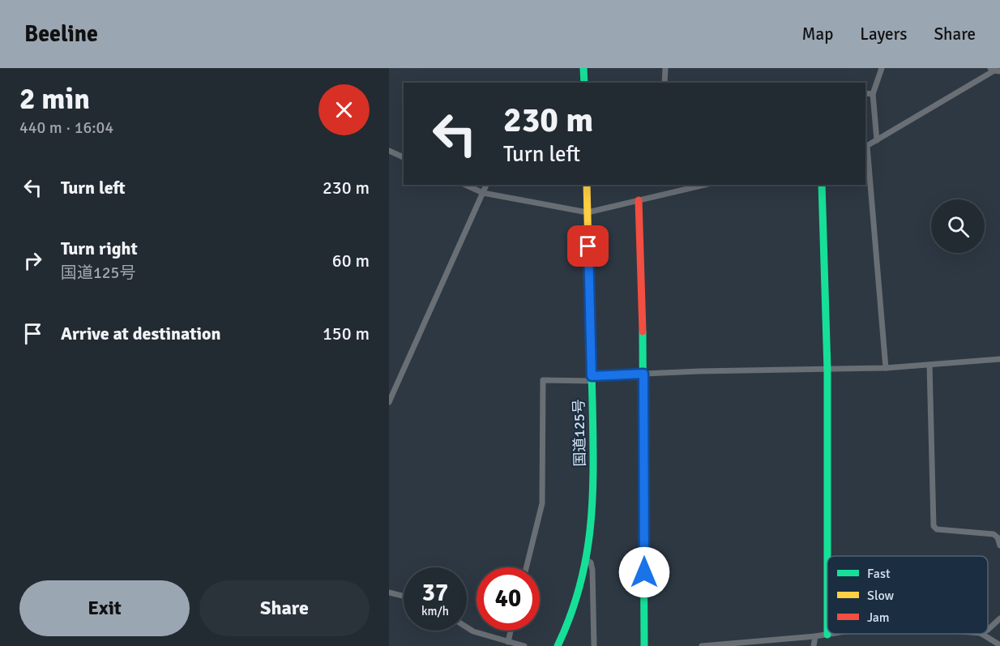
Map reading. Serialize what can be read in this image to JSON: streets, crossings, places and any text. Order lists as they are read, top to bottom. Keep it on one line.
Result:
{"streets":{"main road":["国道125号"]},"legend":["Fast","Slow","Jam"],"page":{"header":"Beeline","nav":["Map","Layers","Share"],"heading":["2 min","440 m · 16:04"],"turn":["230 m","Turn left"],"list":[{"name":"Turn left","value":"230 m"},{"name":"Turn right","note":"国道125号","value":"60 m"},{"name":"Arrive at destination","value":"150 m"}],"speed":"37 km/h","limit":"40","buttons":["Exit","Share"]}}
